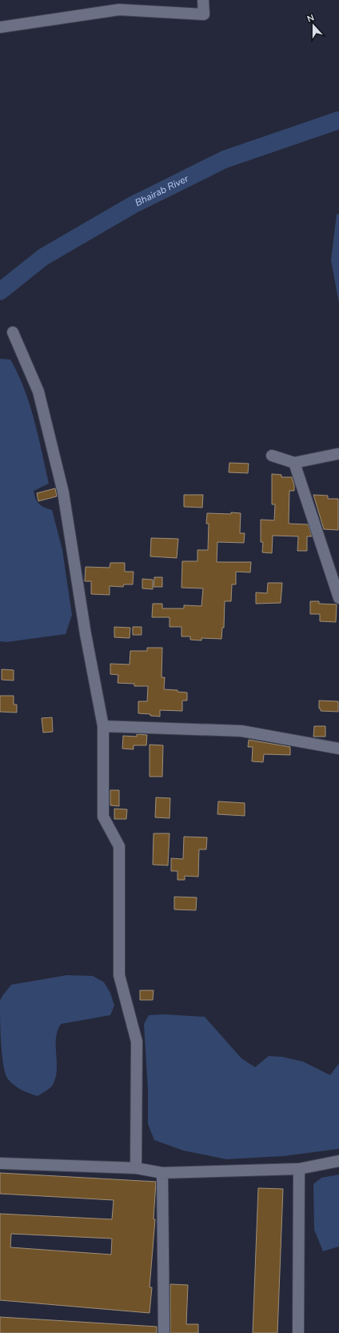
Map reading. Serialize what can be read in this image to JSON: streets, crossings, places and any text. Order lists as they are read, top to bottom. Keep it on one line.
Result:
{"water":["Bhairab River"],"north":"top"}
